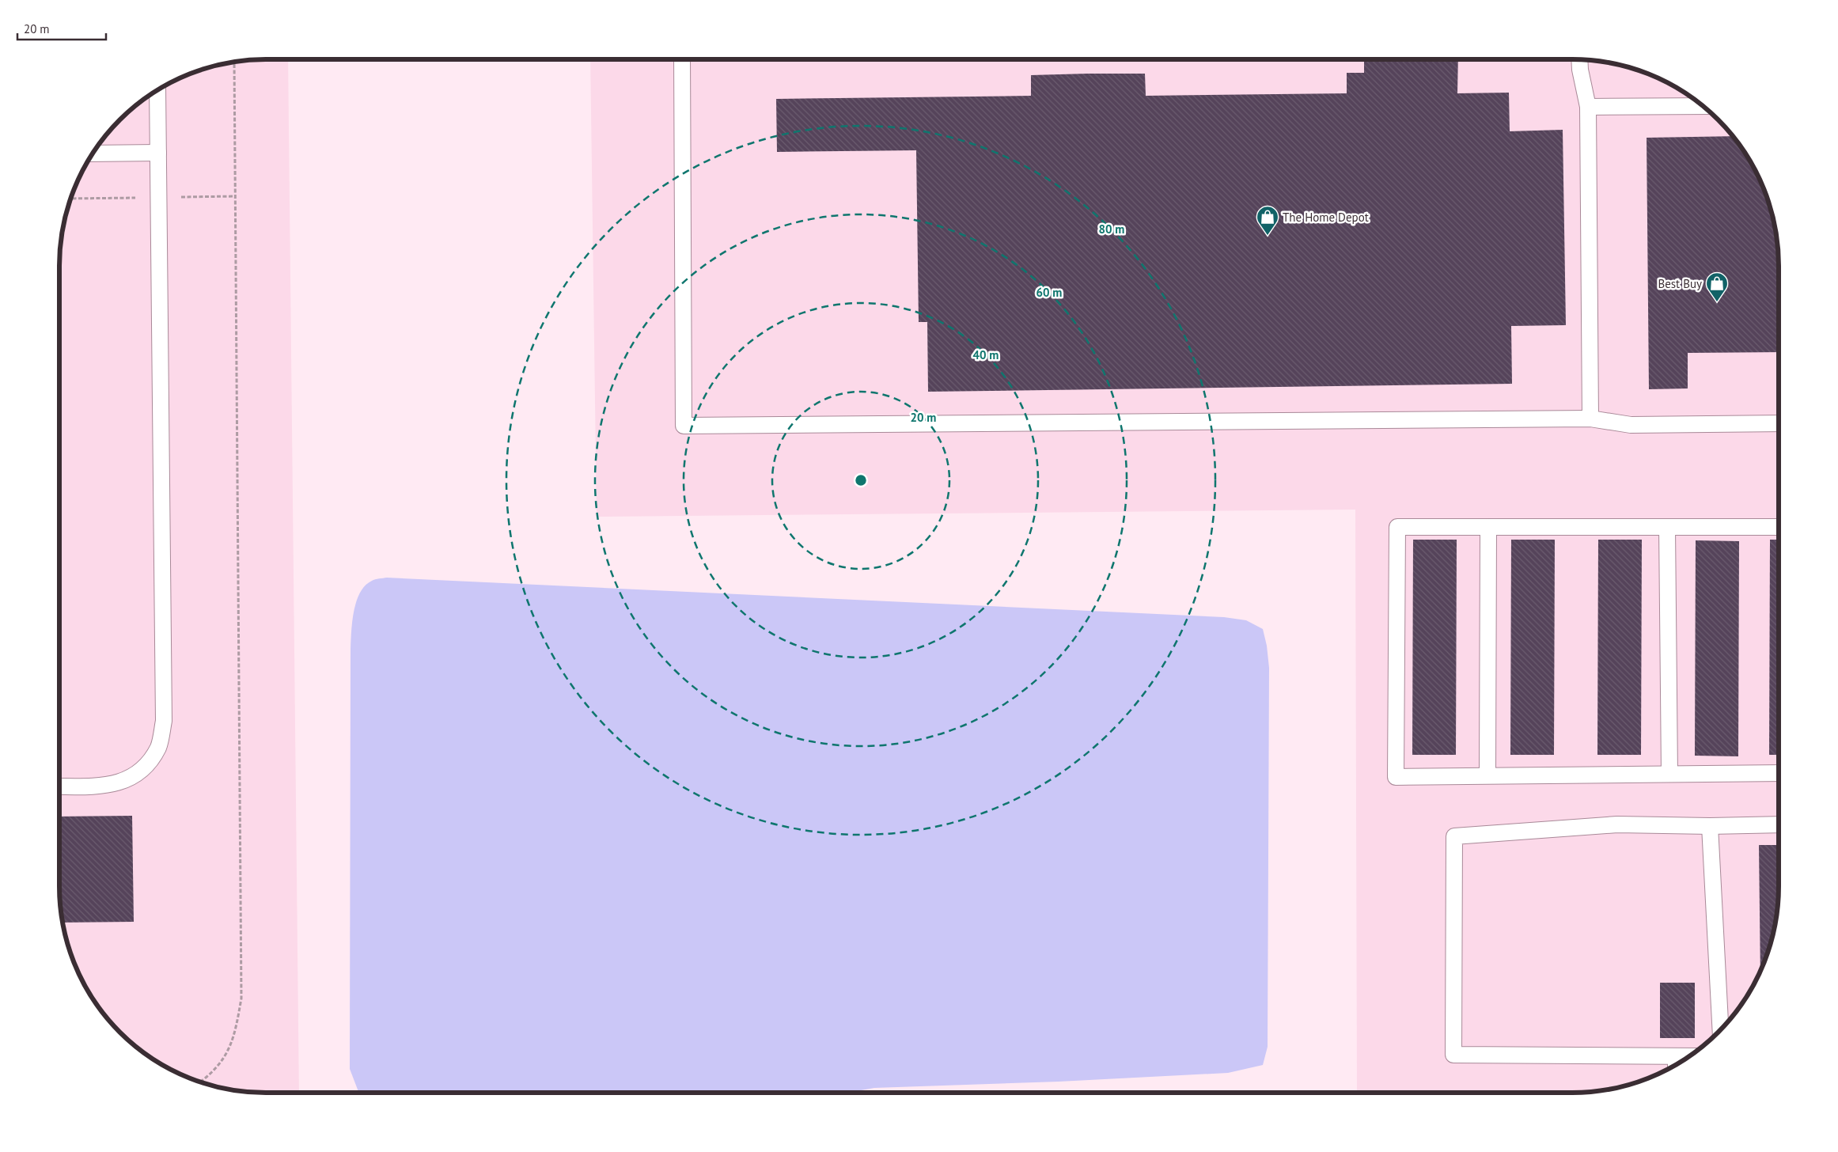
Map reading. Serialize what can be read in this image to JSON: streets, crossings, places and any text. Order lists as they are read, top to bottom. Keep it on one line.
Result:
{"places":{"shop":["The Home Depot","Best Buy"]},"scale_bar":"20 m","rings":["80 m","60 m","40 m","20 m"]}
